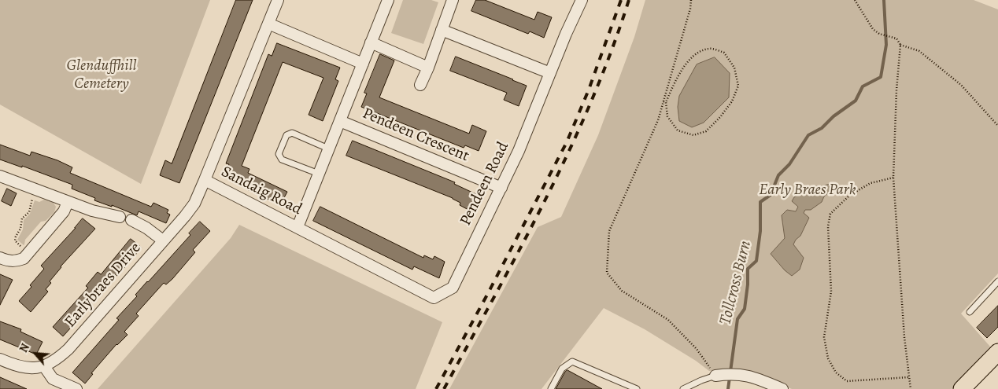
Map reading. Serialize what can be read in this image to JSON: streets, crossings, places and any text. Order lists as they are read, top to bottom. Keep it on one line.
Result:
{"streets":{"street":["Pendeen Crescent","Pendeen Road","Sandaig Road","Earlybraes Drive"]},"crossings":[["Pendeen Crescent","Pendeen Road"],["Pendeen Crescent","Sandaig Road"],["Pendeen Road","Sandaig Road"],["Sandaig Road","Earlybraes Drive"]],"water":["Tollcross Burn"],"parks":["Glenduffhill Cemetery","Early Braes Park"],"north":"top left"}
